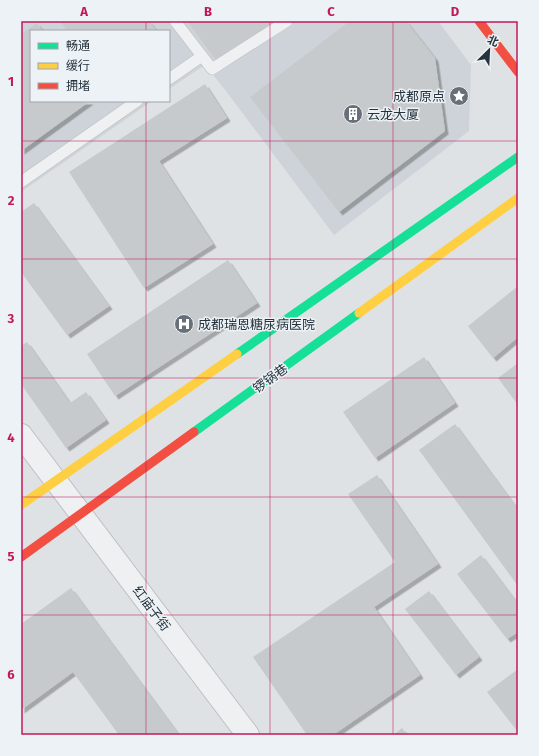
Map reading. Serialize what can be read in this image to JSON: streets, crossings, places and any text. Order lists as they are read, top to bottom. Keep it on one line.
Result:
{"streets":{"main road":["锣锅巷"],"street":["红庙子街"]},"crossings":[["锣锅巷","红庙子街"]],"places":{"place":["成都原点"],"building":["云龙大厦"],"hospital":["成都瑞恩糖尿病医院"]},"legend":["畅通","缓行","拥堵"],"north":"top right","grid":{"columns":["A","B","C","D"],"rows":["1","2","3","4","5","6"]}}
